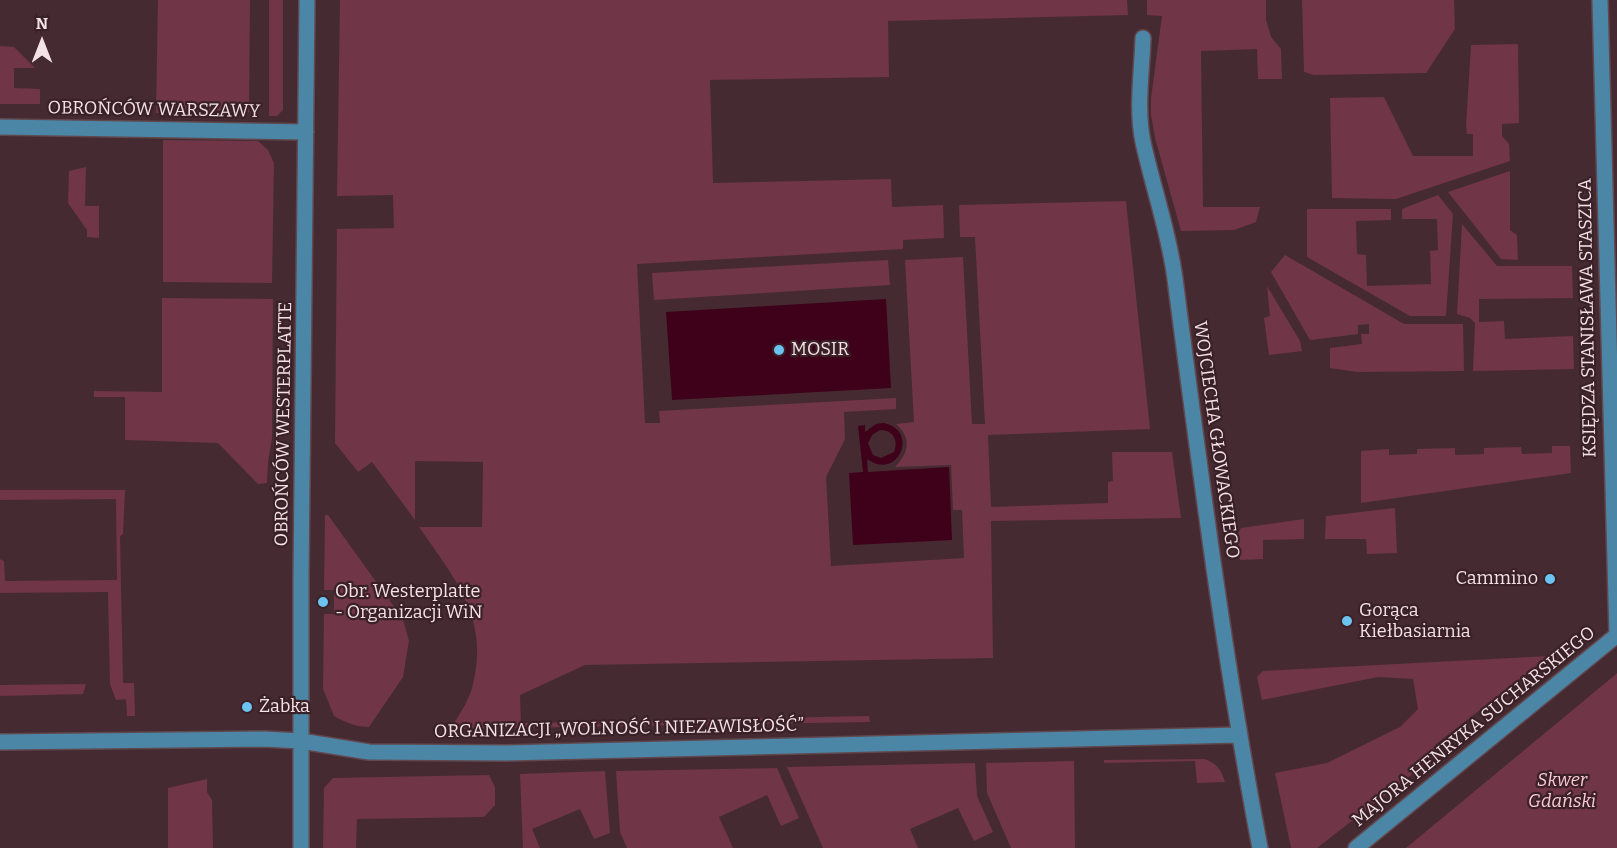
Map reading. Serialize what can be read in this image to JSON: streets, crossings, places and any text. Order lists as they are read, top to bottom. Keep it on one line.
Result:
{"streets":{"street":["OBROŃCÓW WARSZAWY","KSIĘDZA STANISŁAWA STASZICA","OBROŃCÓW WESTERPLATTE","WOJCIECHA GŁOWACKIEGO","MAJORA HENRYKA SUCHARSKIEGO","ORGANIZACJI „WOLNOŚĆ I NIEZAWISŁOŚĆ”"]},"crossings":[["OBROŃCÓW WARSZAWY","OBROŃCÓW WESTERPLATTE"],["KSIĘDZA STANISŁAWA STASZICA","MAJORA HENRYKA SUCHARSKIEGO"],["OBROŃCÓW WESTERPLATTE","ORGANIZACJI „WOLNOŚĆ I NIEZAWISŁOŚĆ”"],["WOJCIECHA GŁOWACKIEGO","ORGANIZACJI „WOLNOŚĆ I NIEZAWISŁOŚĆ”"]],"parks":["Skwer Gdański"],"places":["MOSIR","Cammino","Obr. Westerplatte - Organizacji WiN","Gorąca Kiełbasiarnia","Żabka"],"north":"top"}
